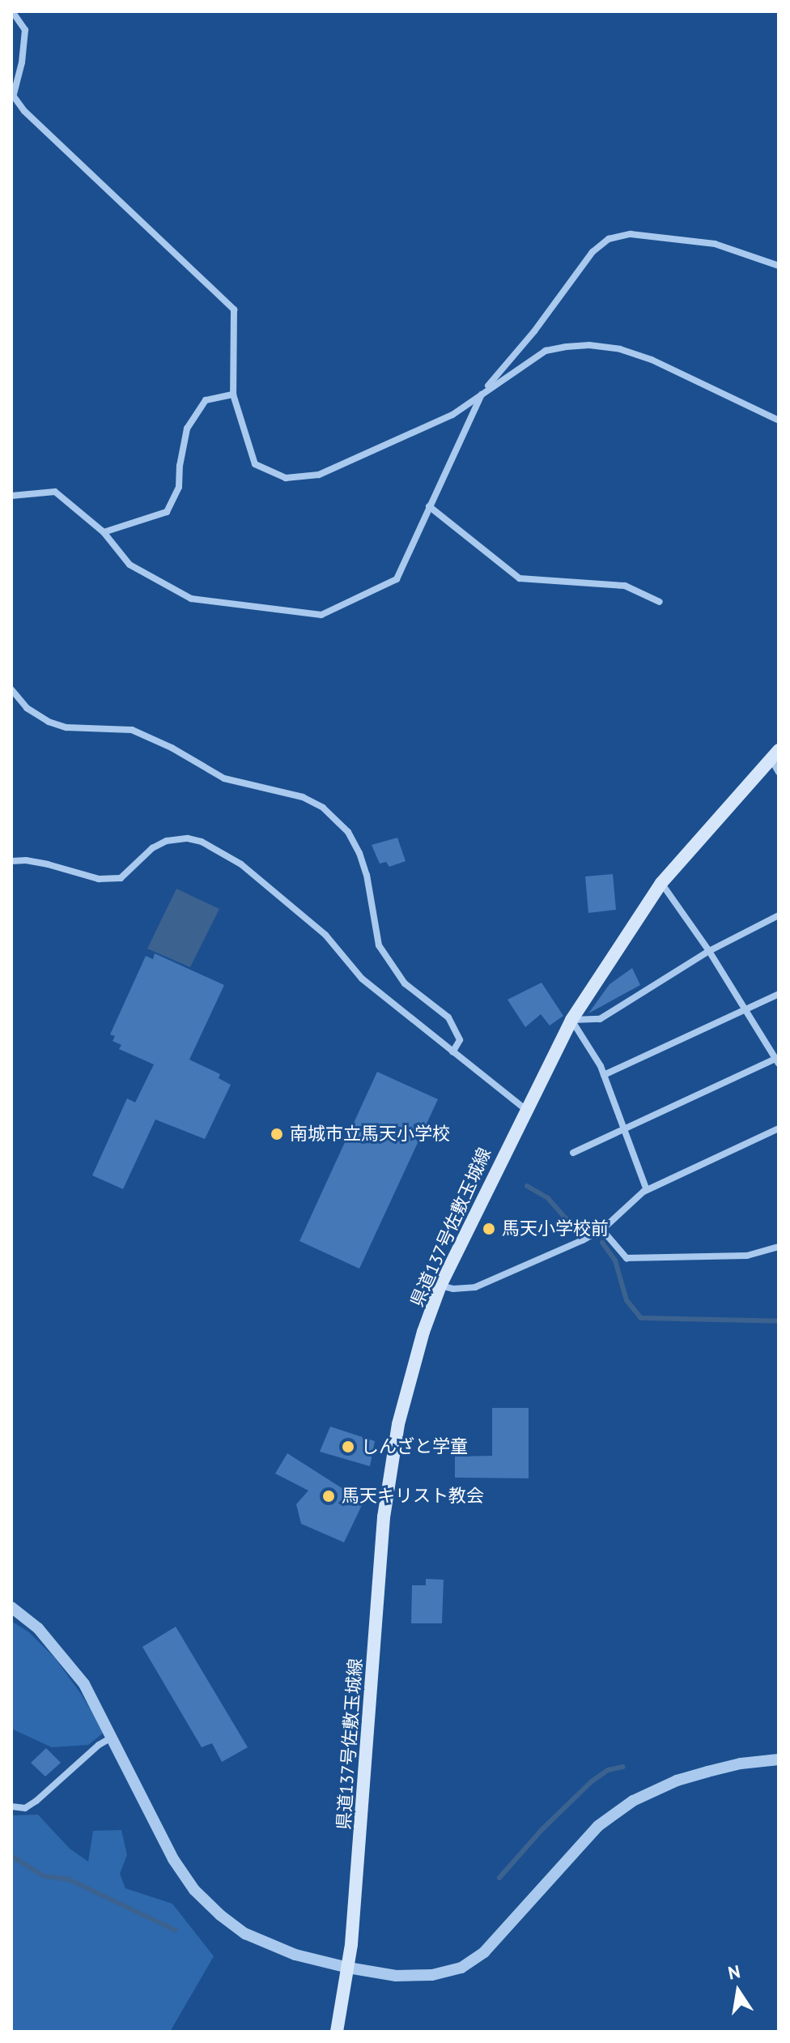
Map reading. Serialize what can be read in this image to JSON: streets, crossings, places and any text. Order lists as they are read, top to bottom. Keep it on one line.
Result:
{"streets":{"main road":["県道137号佐敷玉城線"]},"places":["南城市立馬天小学校","馬天小学校前","しんざと学童","馬天キリスト教会"],"north":"top"}
